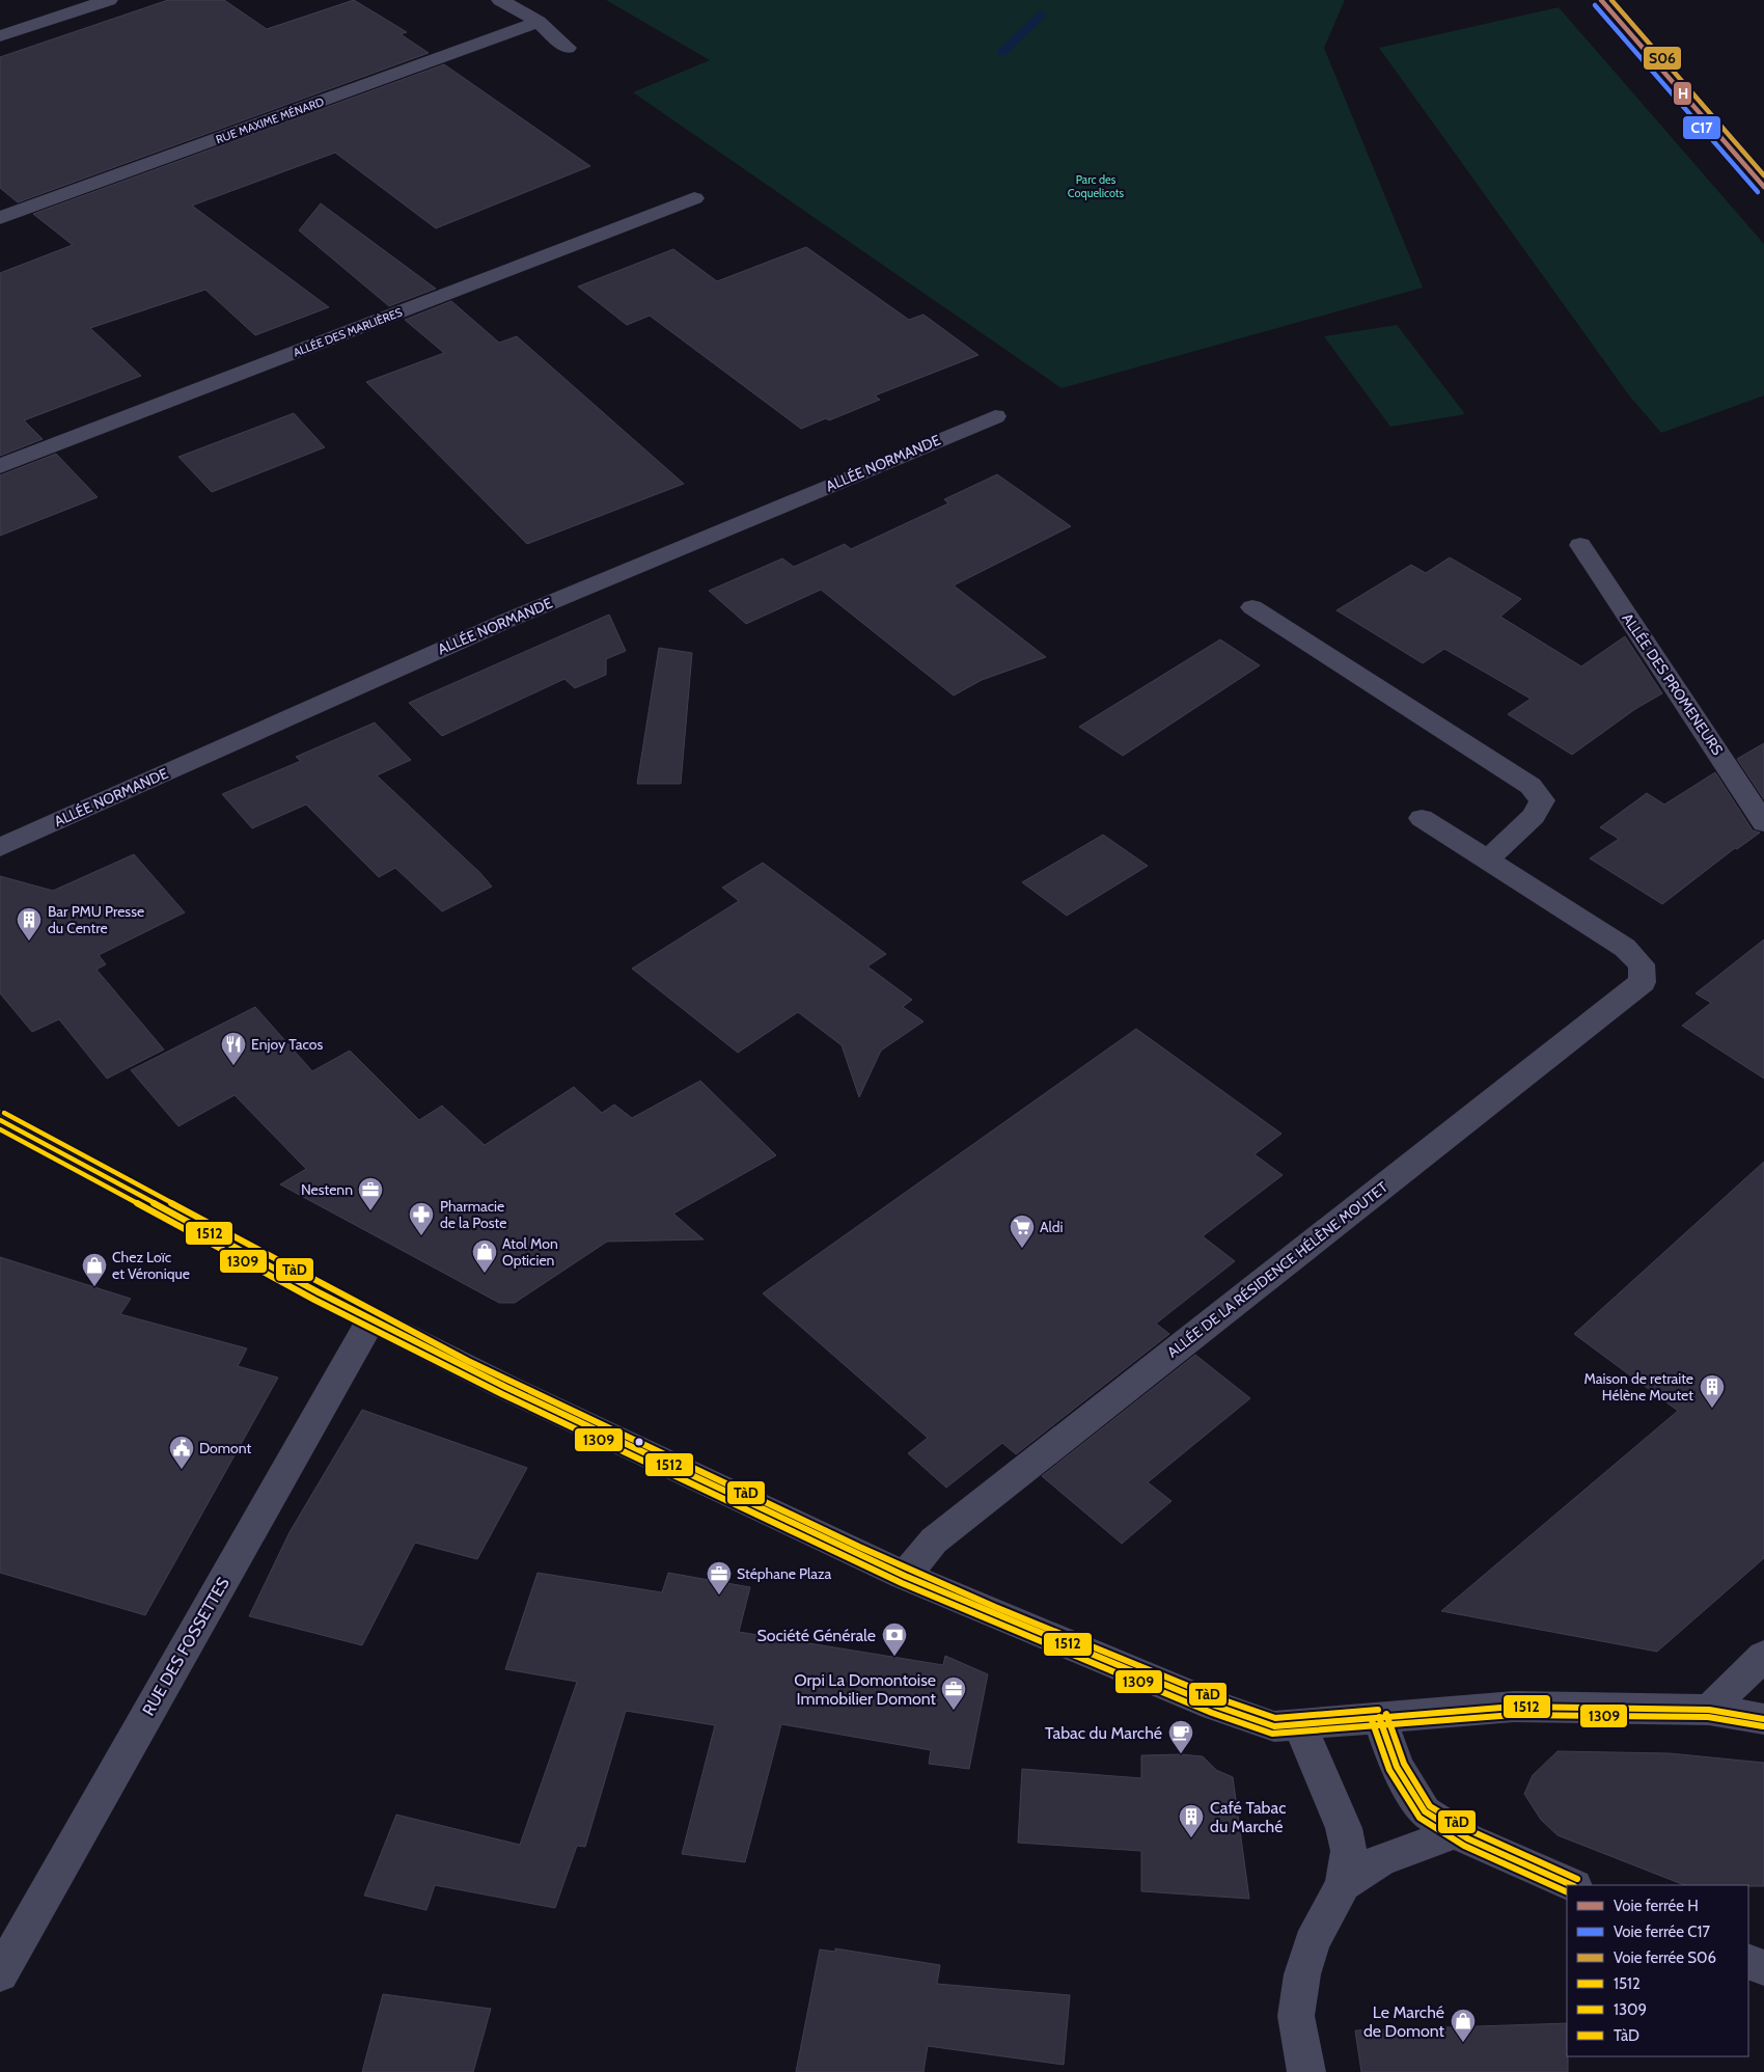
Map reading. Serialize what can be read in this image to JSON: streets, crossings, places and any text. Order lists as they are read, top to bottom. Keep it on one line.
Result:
{"streets":{"street":["RUE MAXIME MÉNARD","ALLÉE DES MARLIÈRES","ALLÉE NORMANDE","ALLÉE DES PROMENEURS","ALLÉE DE LA RÉSIDENCE HÉLÈNE MOUTET","RUE DES FOSSETTES"]},"parks":["Parc des Coquelicots"],"places":{"building":["Bar PMU Presse du Centre","Maison de retraite Hélène Moutet","Café Tabac du Marché"],"restaurant":["Enjoy Tacos"],"office":["Nestenn","Stéphane Plaza","Orpi La Domontoise Immobilier Domont"],"pharmacy":["Pharmacie de la Poste"],"supermarket":["Aldi"],"shop":["Atol Mon Opticien","Chez Loïc et Véronique","Le Marché de Domont"],"public building":["Domont"],"bank":["Société Générale"],"cafe":["Tabac du Marché"]},"lines":["rail line H","rail line S06","rail line C17","transit line TàD","transit line 1512","transit line 1309"],"legend":["Voie ferrée H","Voie ferrée C17","Voie ferrée S06","1512","1309","TàD"]}
